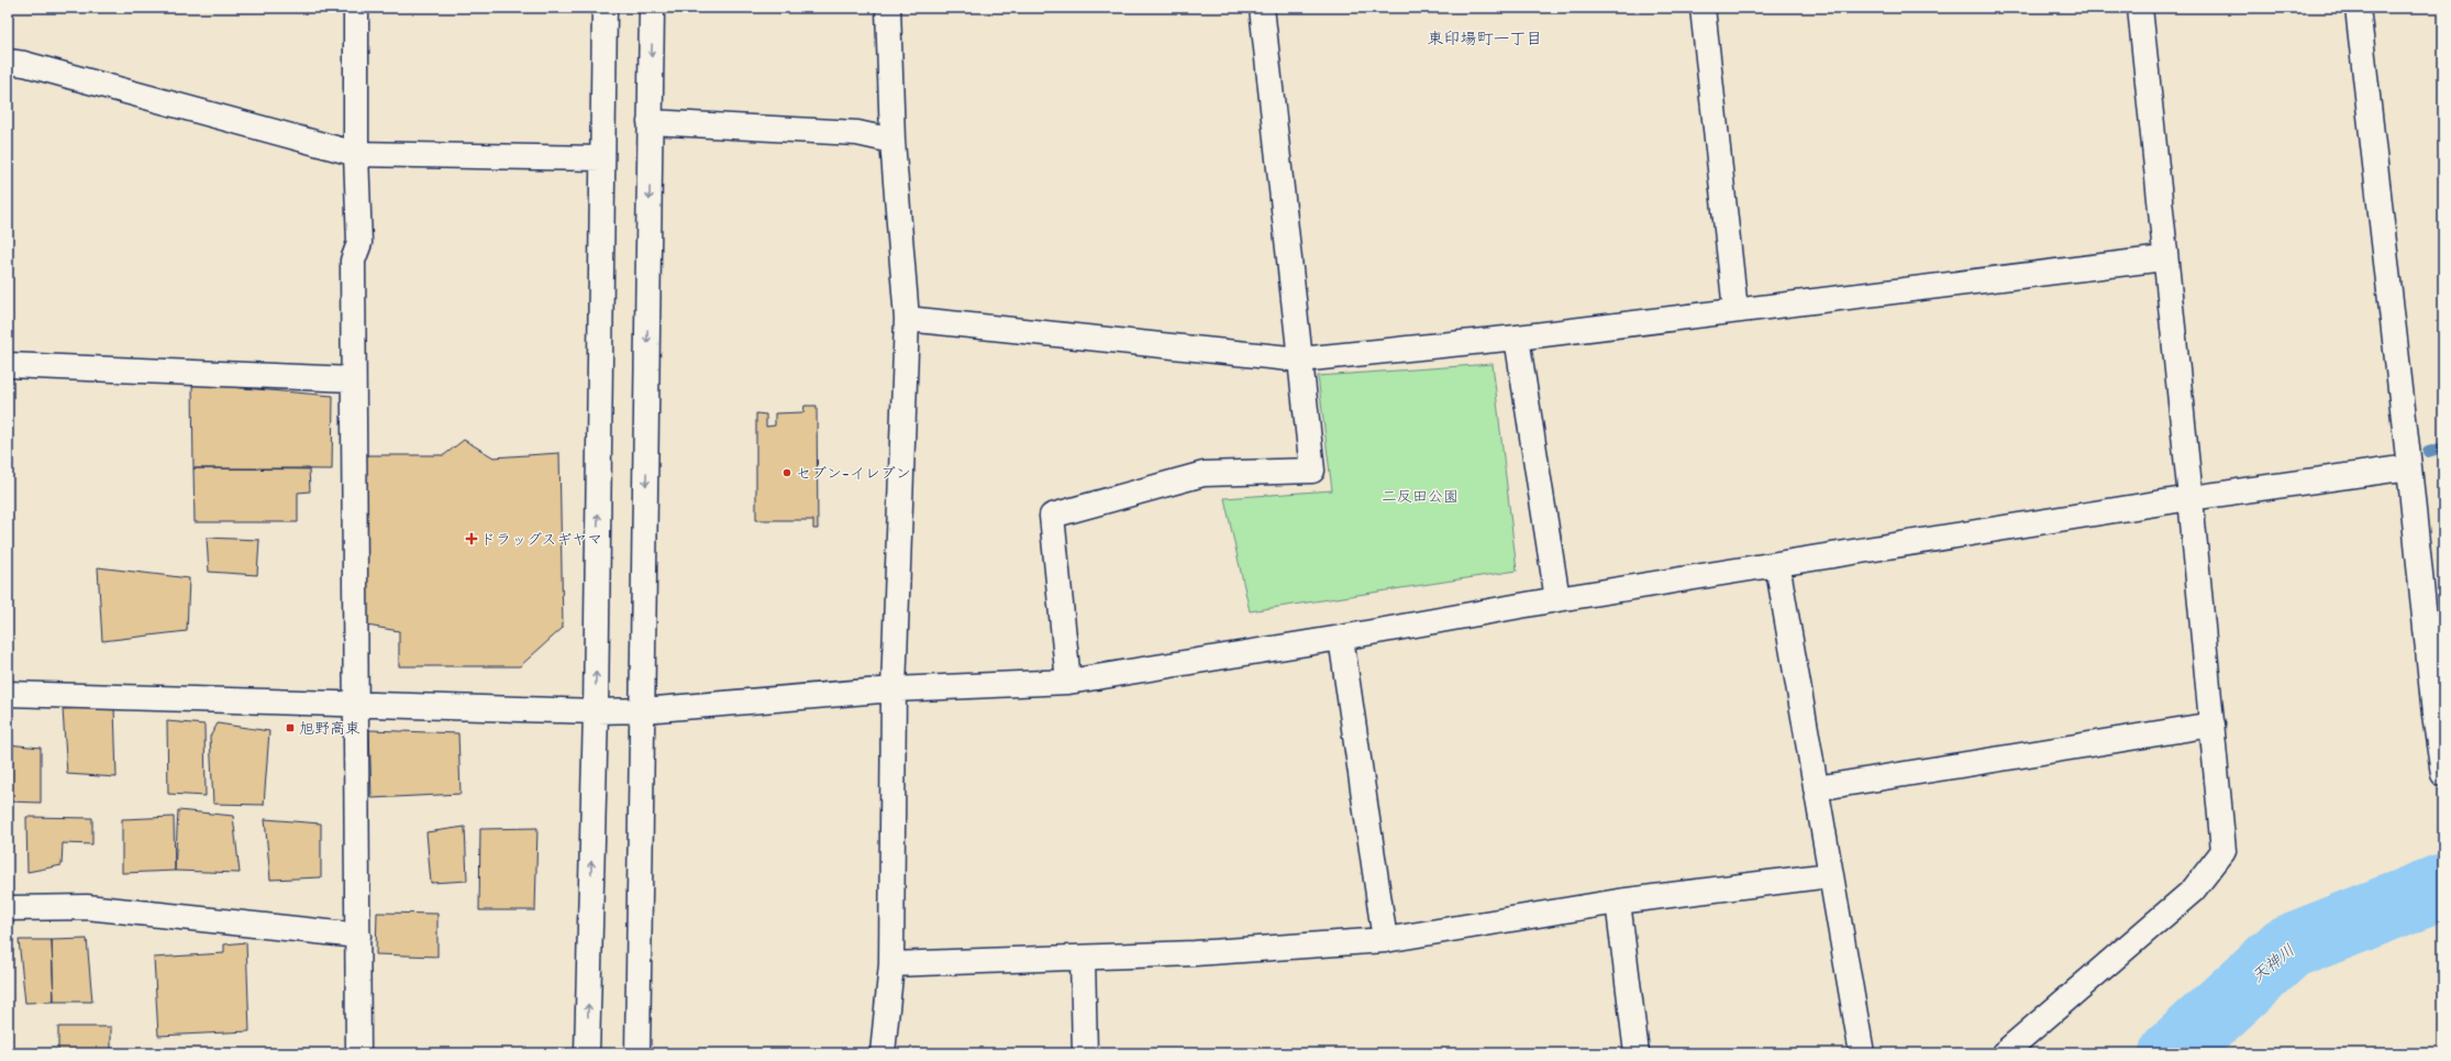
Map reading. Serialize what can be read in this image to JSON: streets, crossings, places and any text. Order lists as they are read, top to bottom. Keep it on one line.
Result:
{"districts":["東印場町一丁目"],"water":["天神川"],"parks":["二反田公園"],"places":{"other":["セブン-イレブン"],"health":["ドラッグスギヤマ"],"transit":["旭野高東"]}}
